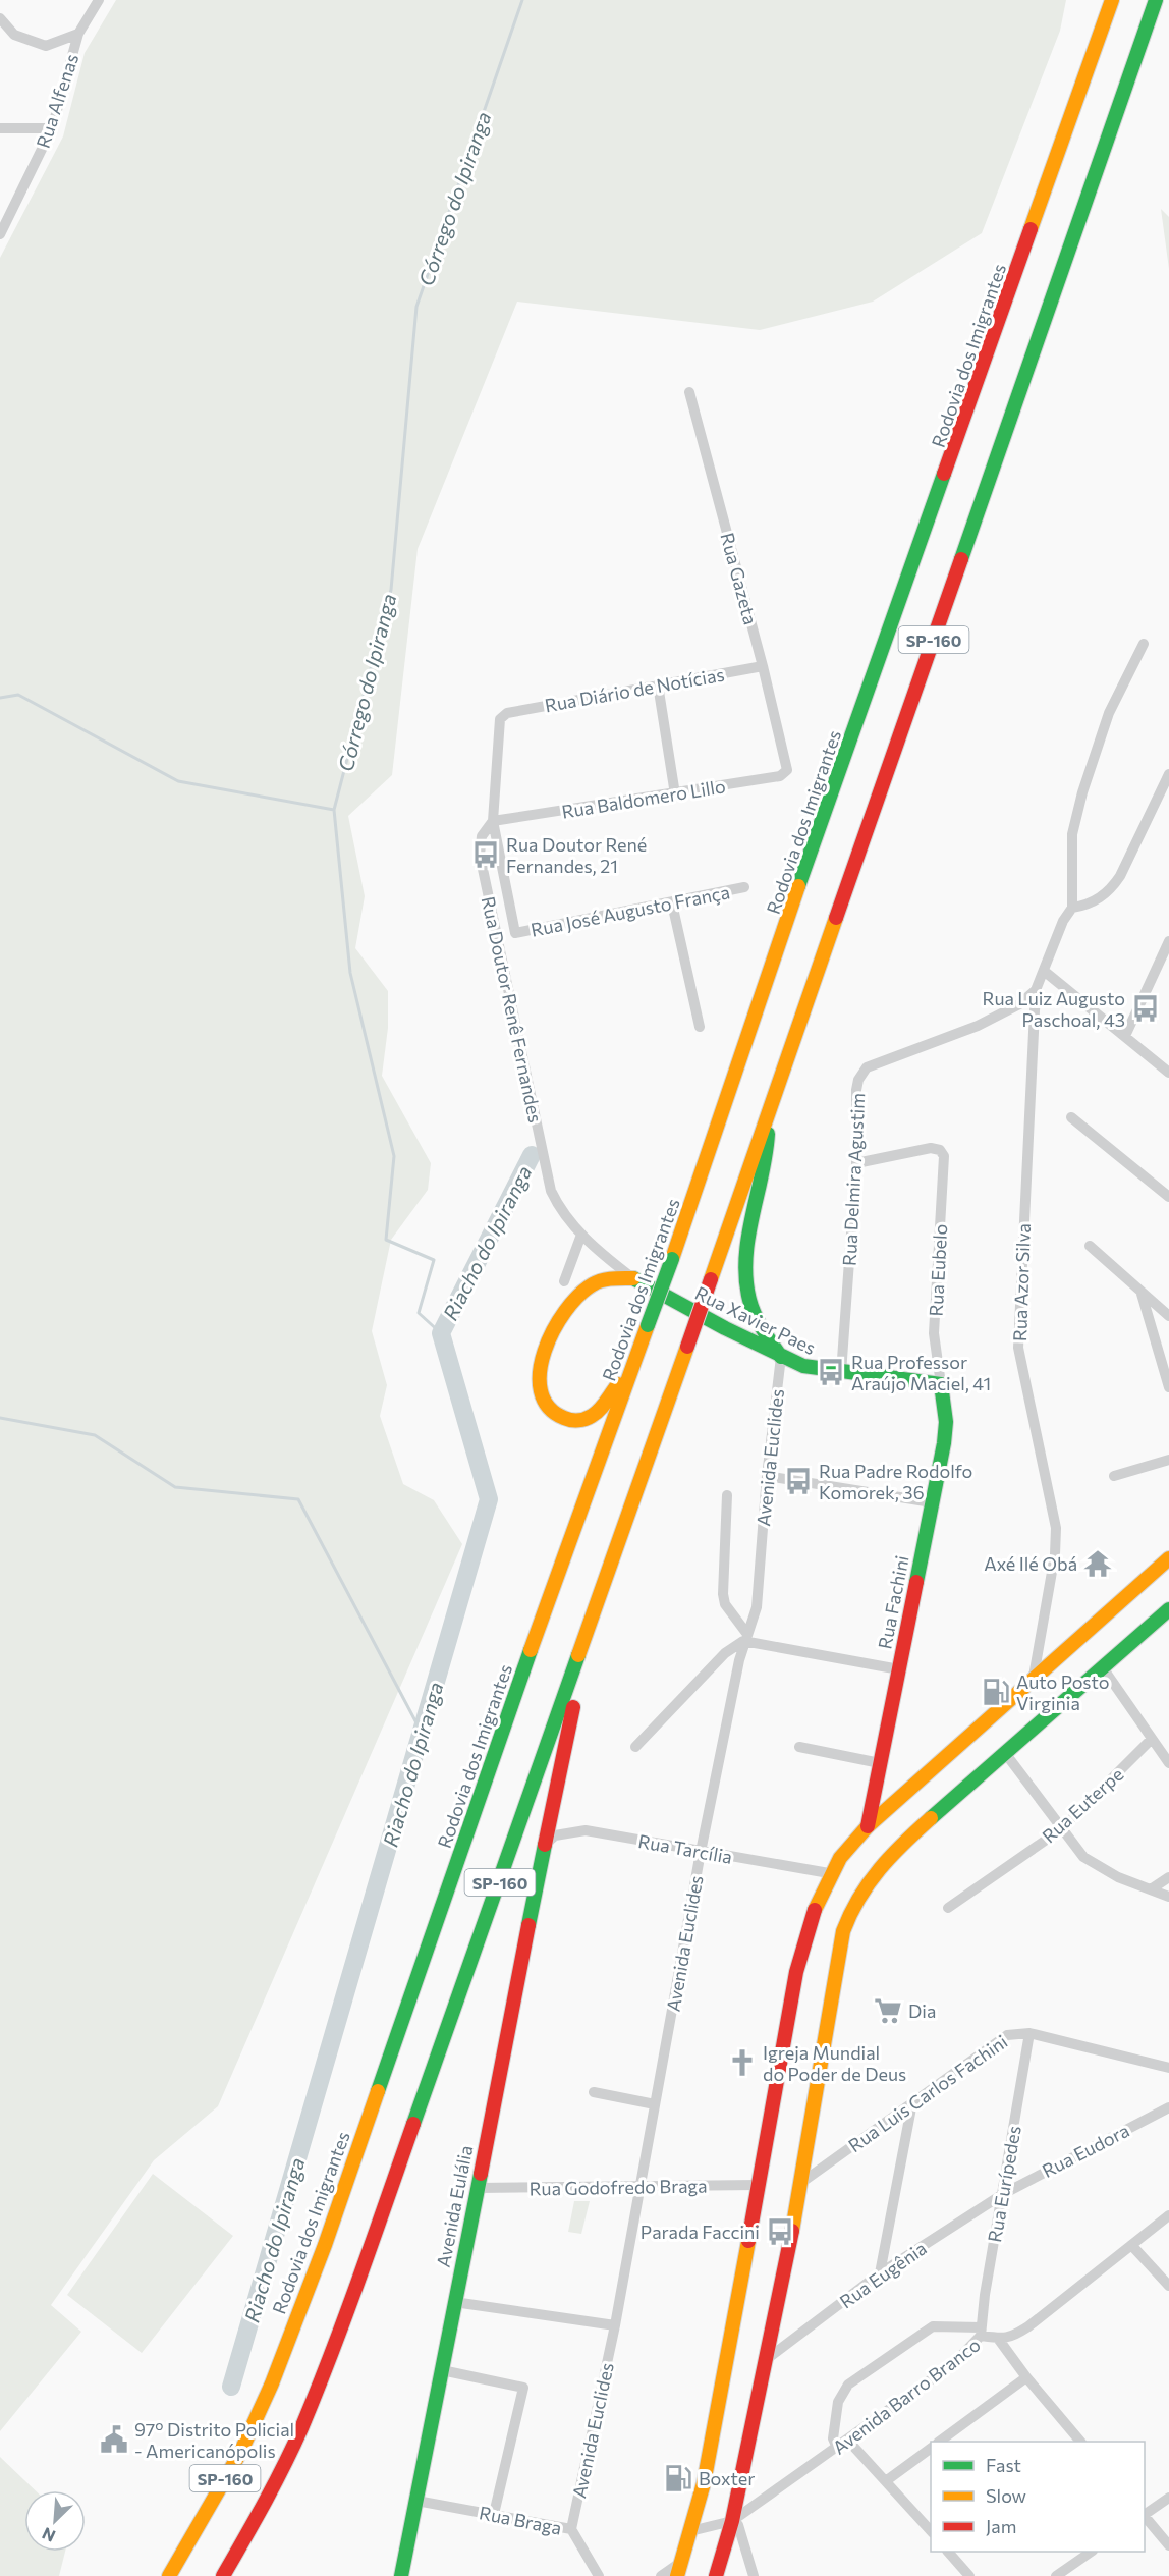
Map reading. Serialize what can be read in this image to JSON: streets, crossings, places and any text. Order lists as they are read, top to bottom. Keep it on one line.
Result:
{"streets":{"main road":["Rodovia dos Imigrantes","SP-160","Rua Xavier Paes","Rua Fachini","Avenida Eulália"],"street":["Rua Alfenas","Rua Gazeta","Rua Diário de Notícias","Rua Baldomero Lillo","Rua José Augusto França","Rua Doutor Renê Fernandes","Rua Delmira Agustim","Rua Eubelo","Rua Azor Silva","Avenida Euclides","Rua Euterpe","Rua Tarcília","Rua Luis Carlos Fachini","Rua Eudora","Rua Eurípedes","Rua Godofredo Braga","Rua Eugênia","Avenida Barro Branco","Rua Braga"]},"crossings":[["Rua Gazeta","Rua Diário de Notícias"],["Rua Gazeta","Rua Baldomero Lillo"],["SP-160","Avenida Eulália"],["Rua Diário de Notícias","Rua Doutor Renê Fernandes"],["Rua Baldomero Lillo","Rua José Augusto França"],["Rua Baldomero Lillo","Rua Doutor Renê Fernandes"],["Rua José Augusto França","Rua Doutor Renê Fernandes"],["Rua Doutor Renê Fernandes","Rua Xavier Paes"],["Rua Delmira Agustim","Rua Eubelo"],["Rua Delmira Agustim","Rua Azor Silva"],["Rua Delmira Agustim","Rua Xavier Paes"],["Rua Eubelo","Rua Xavier Paes"],["Rua Eubelo","Rua Fachini"],["Rua Xavier Paes","Avenida Euclides"],["Rua Xavier Paes","Rua Fachini"],["Avenida Euclides","Rua Tarcília"],["Avenida Euclides","Rua Godofredo Braga"],["Avenida Euclides","Rua Braga"],["Rua Tarcília","Avenida Eulália"],["Rua Luis Carlos Fachini","Rua Eurípedes"],["Rua Eudora","Rua Eurípedes"],["Rua Eudora","Rua Eugênia"],["Rua Eurípedes","Rua Eugênia"],["Rua Eurípedes","Avenida Barro Branco"],["Rua Godofredo Braga","Avenida Eulália"],["Avenida Eulália","Rua Braga"]],"water":["Córrego do Ipiranga","Riacho do Ipiranga"],"places":{"bus stop":["Rua Doutor René Fernandes, 21","Rua Luiz Augusto Paschoal, 43","Rua Professor Araújo Maciel, 41","Rua Padre Rodolfo Komorek, 36","Parada Faccini"],"temple":["Axé Ilé Obá"],"fuel station":["Auto Posto Virginia","Boxter"],"supermarket":["Dia"],"church":["Igreja Mundial do Poder de Deus"],"public building":["97º Distrito Policial - Americanópolis"]},"legend":["Fast","Slow","Jam"],"north":"bottom left"}
